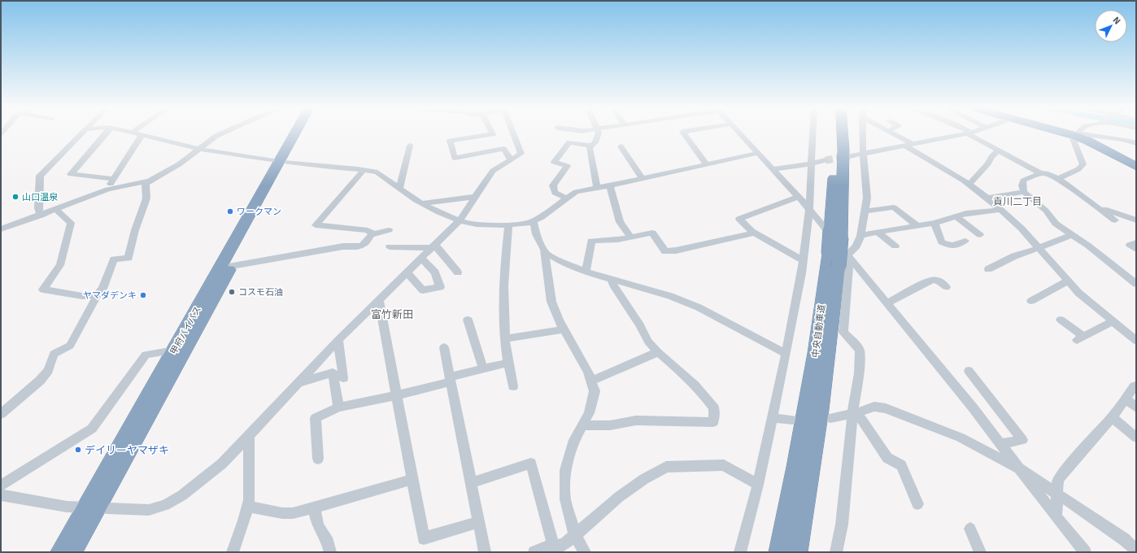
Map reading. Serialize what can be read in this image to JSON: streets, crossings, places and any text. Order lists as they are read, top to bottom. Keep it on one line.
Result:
{"streets":{"highway":["甲府バイパス","中央自動車道"]},"districts":["貢川二丁目","富竹新田"],"places":["山口温泉","ワークマン","コスモ石油","ヤマダデンキ","デイリーヤマザキ"],"north":"top right"}
